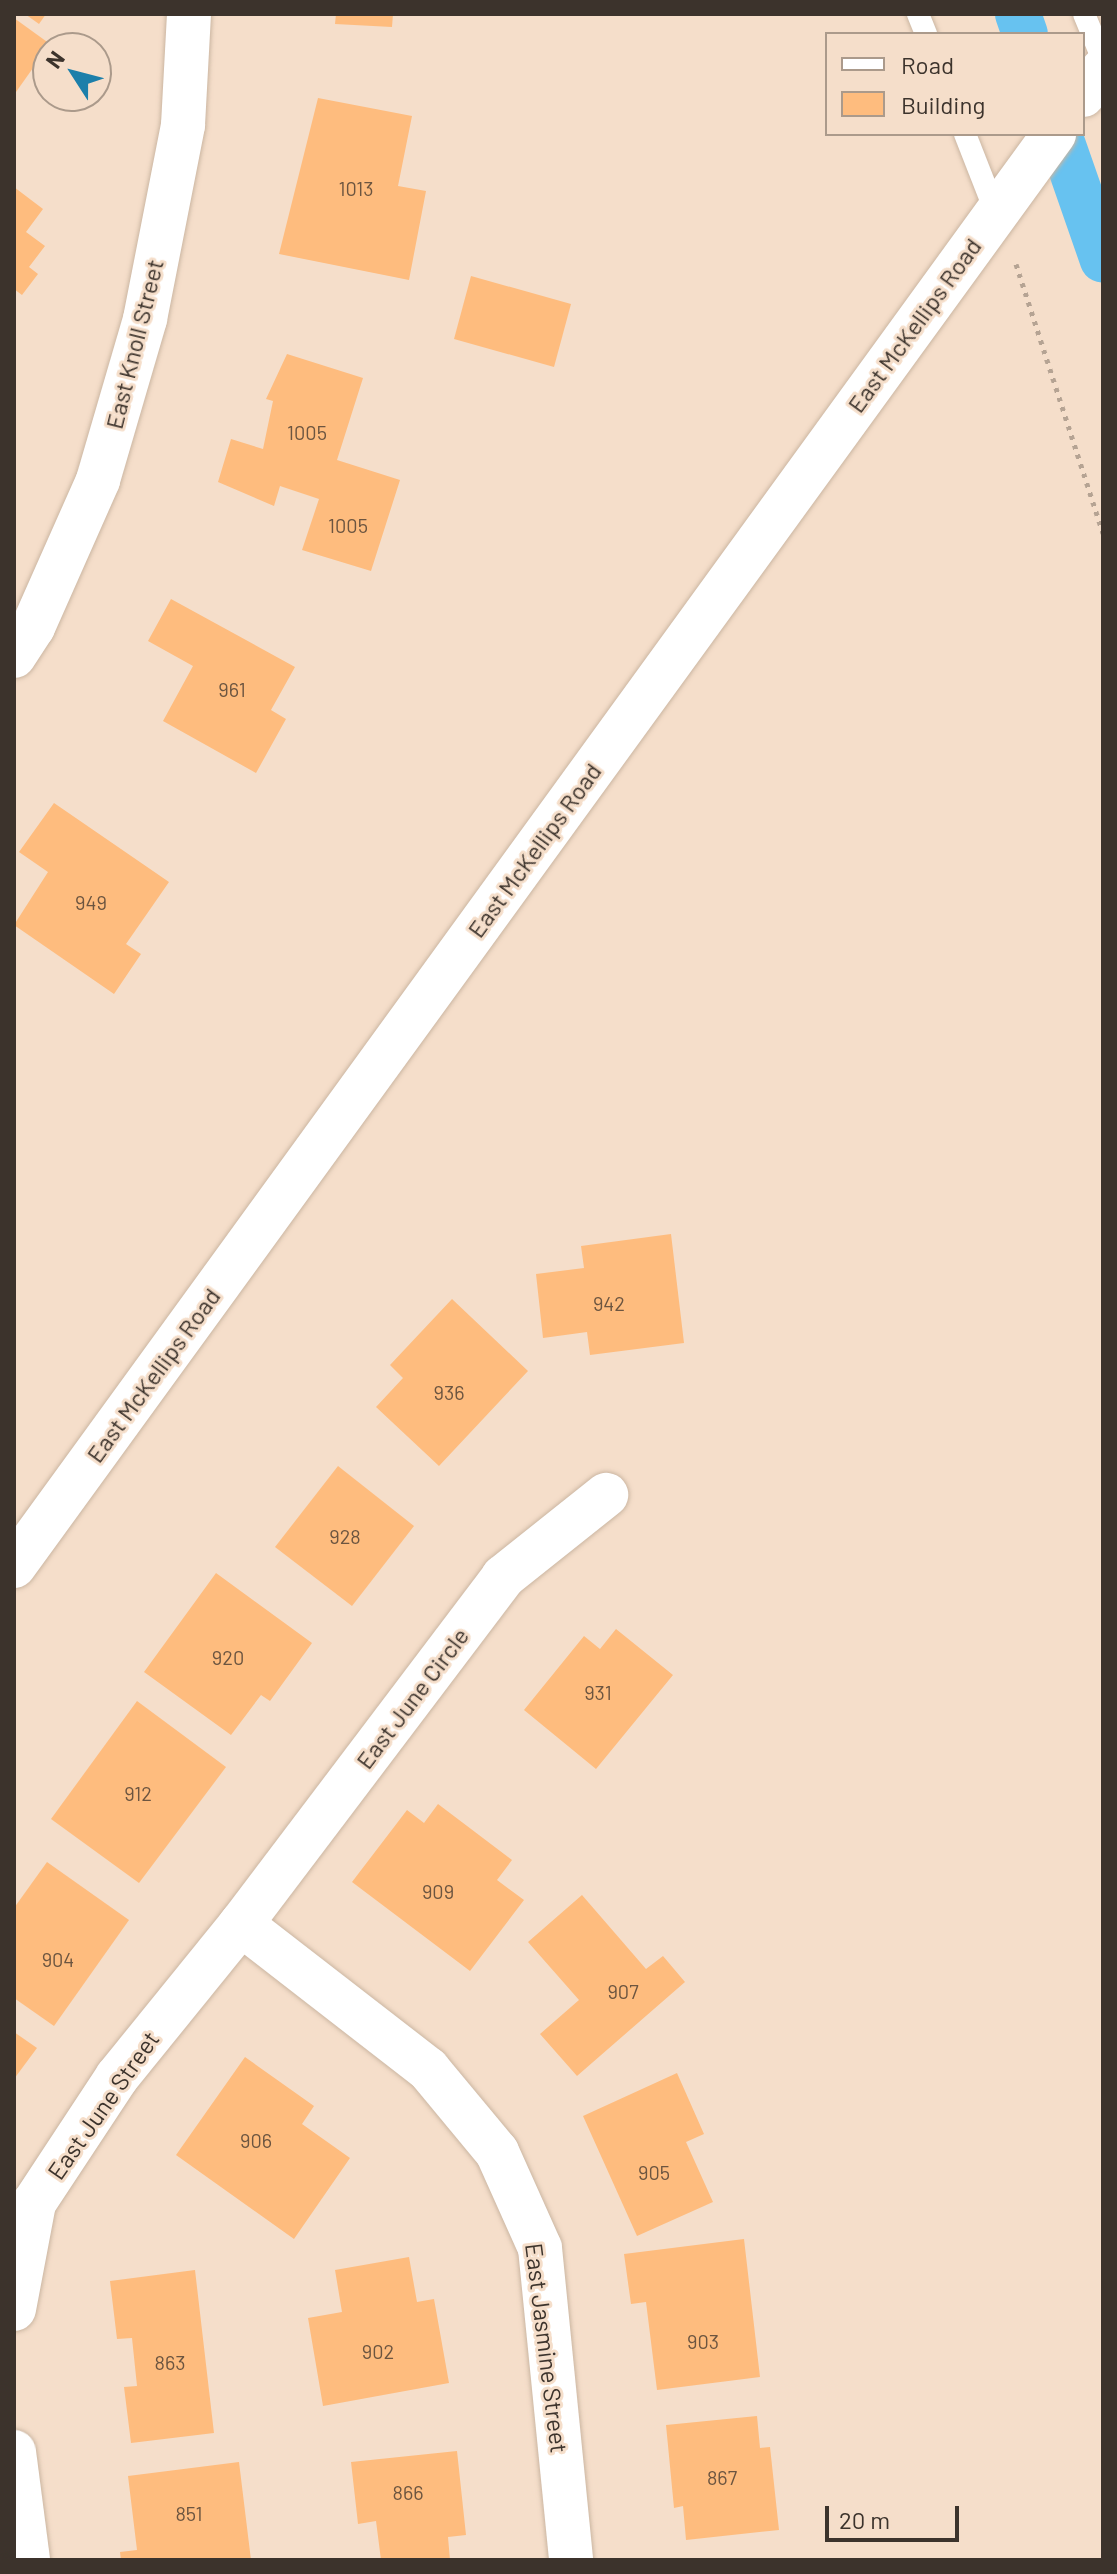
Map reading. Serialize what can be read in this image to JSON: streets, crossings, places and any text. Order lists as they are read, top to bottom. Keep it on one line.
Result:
{"streets":{"street":["East McKellips Road","East Knoll Street","East June Circle","East June Street","East Jasmine Street"]},"crossings":[["East June Circle","East June Street"],["East June Circle","East Jasmine Street"],["East June Street","East Jasmine Street"]],"house_numbers":["1013","1005","1005","961","949","942","936","928","920","931","912","909","904","907","906","905","903","902","863","867","866","851"],"legend":["Road","Building"],"scale_bar":"20 m","north":"top left"}
